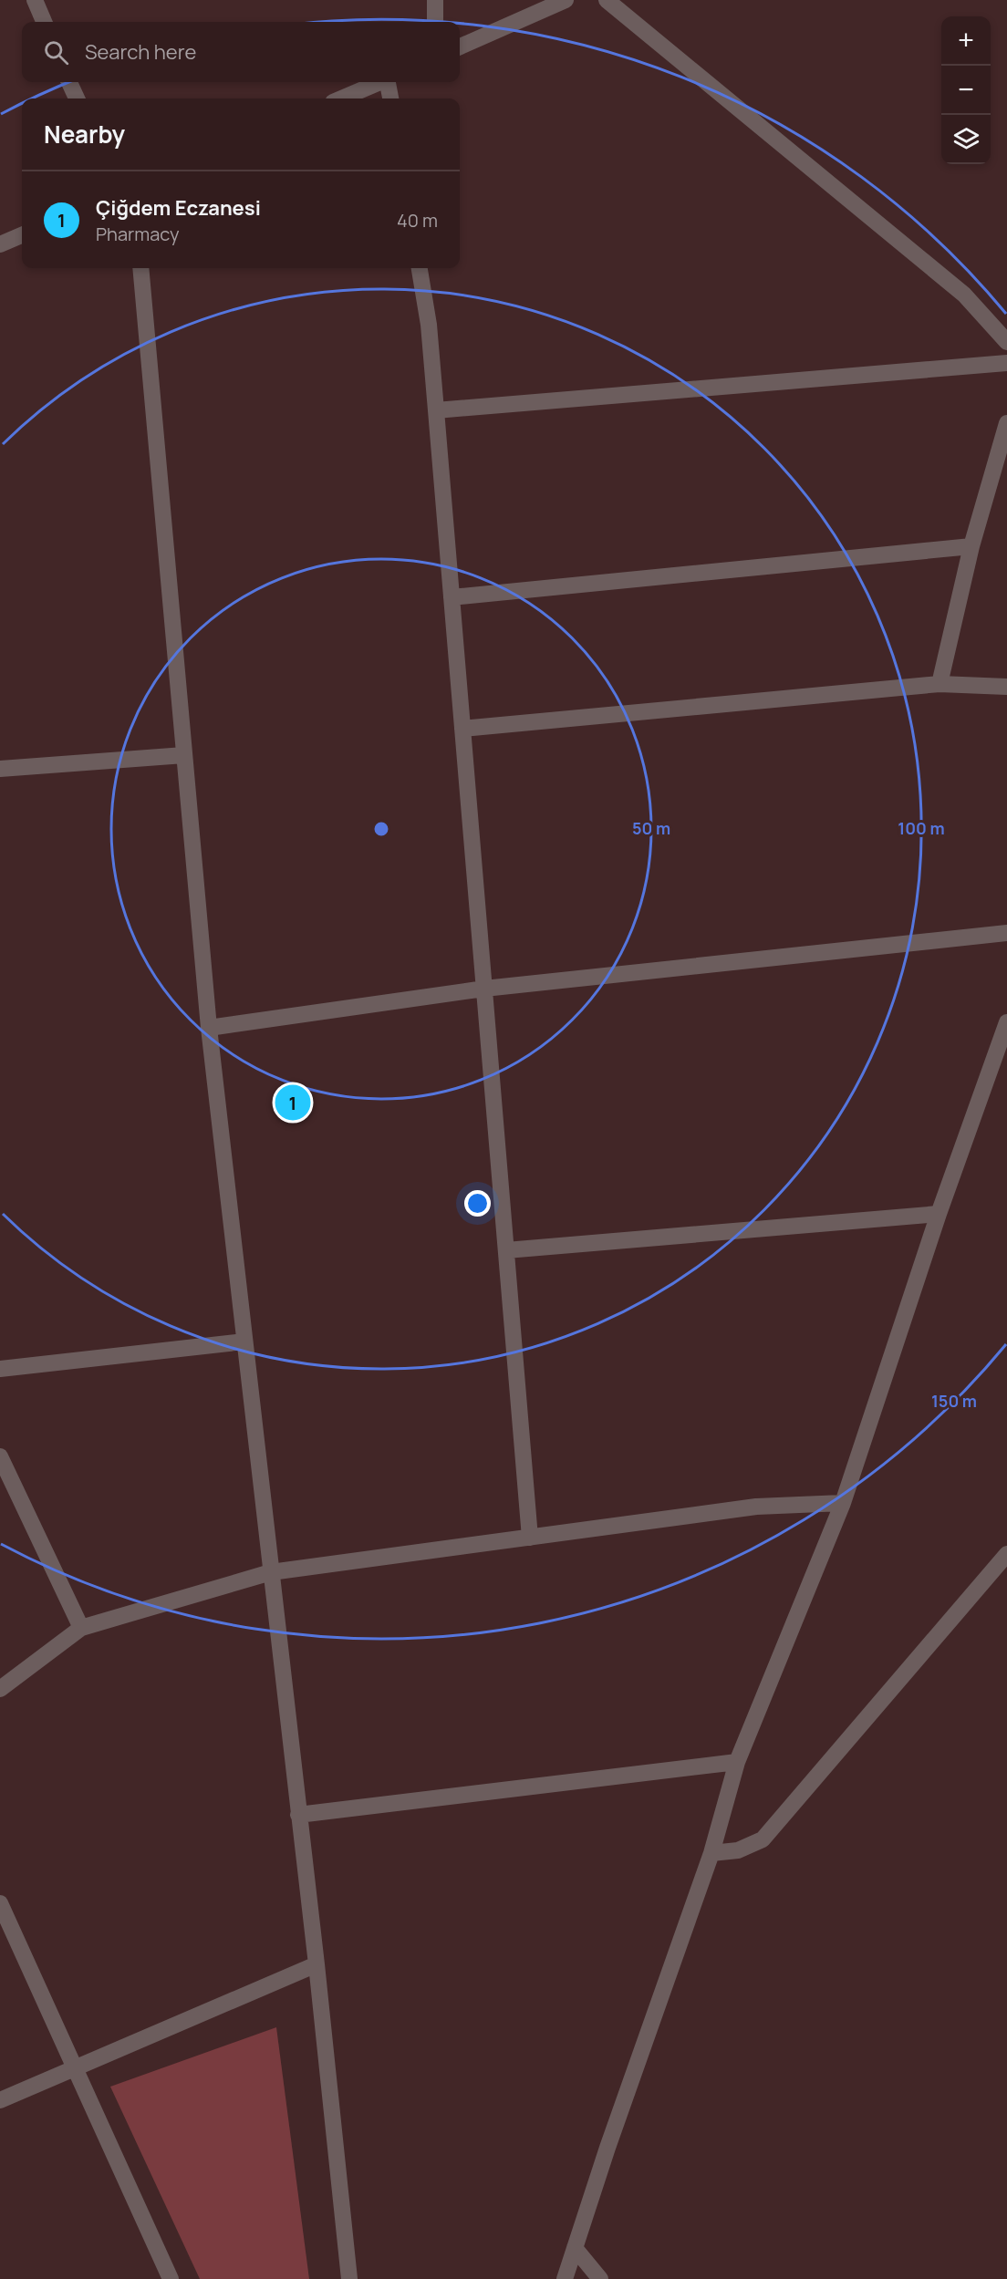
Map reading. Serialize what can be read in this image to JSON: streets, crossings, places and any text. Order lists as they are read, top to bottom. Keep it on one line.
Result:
{"page":{"map_buttons":["+","−"],"search":"Search here","heading":"Nearby","list":[{"mark":"1","name":"Çiğdem Eczanesi","note":"Pharmacy","value":"40 m"}],"pins":"1"},"rings":["50 m","100 m","150 m"]}
